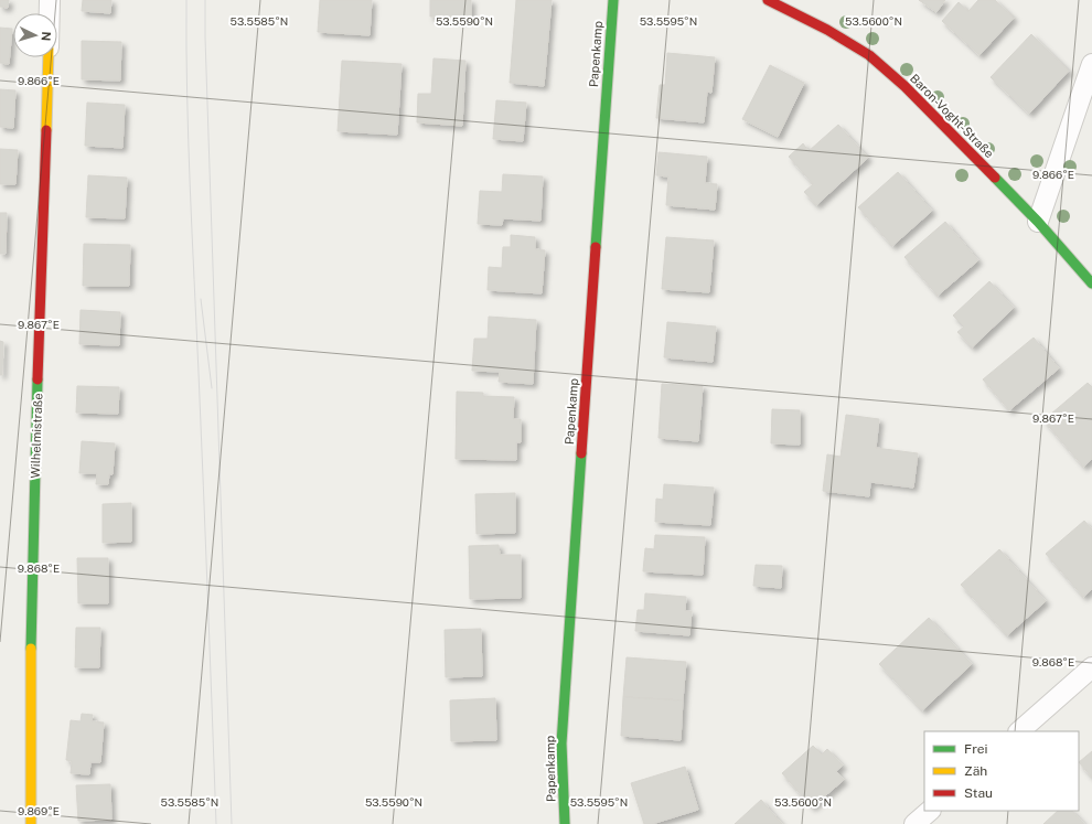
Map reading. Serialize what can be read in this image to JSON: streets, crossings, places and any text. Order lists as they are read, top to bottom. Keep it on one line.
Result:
{"streets":{"street":["Papenkamp","Baron-Voght-Straße","Wilhelmistraße"]},"legend":["Frei","Zäh","Stau"],"north":"right","coordinates":["53.5585°N","53.5590°N","53.5595°N","53.5600°N","9.866°E","9.867°E","9.868°E","9.869°E"]}
